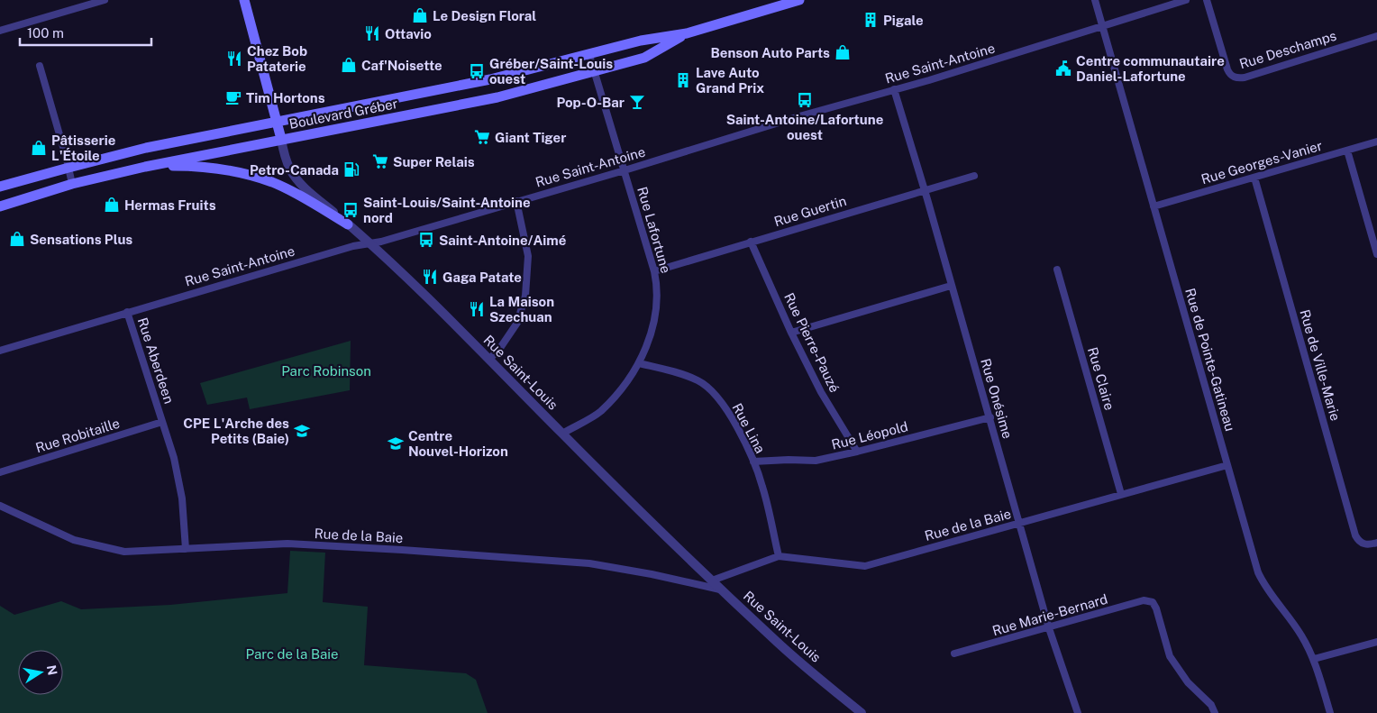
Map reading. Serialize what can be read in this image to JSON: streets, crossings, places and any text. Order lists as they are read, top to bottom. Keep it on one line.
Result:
{"streets":{"main road":["Boulevard Gréber","Rue Saint-Louis"],"street":["Rue Deschamps","Rue Saint-Antoine","Rue Georges-Vanier","Rue Guertin","Rue Lafortune","Rue Pierre-Pauzé","Rue de Pointe-Gatineau","Rue Aberdeen","Rue de Ville-Marie","Rue Claire","Rue Onésime","Rue Lina","Rue Robitaille","Rue Léopold","Rue de la Baie","Rue Marie-Bernard"]},"crossings":[["Rue Saint-Antoine","Rue Lafortune"],["Rue Saint-Antoine","Rue de Pointe-Gatineau"],["Rue Saint-Antoine","Rue Aberdeen"],["Rue Saint-Antoine","Rue Saint-Louis"],["Rue Saint-Antoine","Rue Onésime"],["Boulevard Gréber","Rue Lafortune"],["Boulevard Gréber","Rue Saint-Louis"],["Rue Georges-Vanier","Rue de Pointe-Gatineau"],["Rue Georges-Vanier","Rue de Ville-Marie"],["Rue Guertin","Rue Lafortune"],["Rue Guertin","Rue Pierre-Pauzé"],["Rue Guertin","Rue Onésime"],["Rue Lafortune","Rue Saint-Louis"],["Rue Lafortune","Rue Lina"],["Rue Pierre-Pauzé","Rue Léopold"],["Rue de Pointe-Gatineau","Rue de la Baie"],["Rue Aberdeen","Rue Robitaille"],["Rue Aberdeen","Rue de la Baie"],["Rue Saint-Louis","Rue de la Baie"],["Rue Claire","Rue de la Baie"],["Rue Onésime","Rue Léopold"],["Rue Onésime","Rue de la Baie"],["Rue Onésime","Rue Marie-Bernard"],["Rue Lina","Rue Léopold"],["Rue Lina","Rue de la Baie"]],"parks":["Parc Robinson","Parc de la Baie"],"places":{"shop":["Le Design Floral","Benson Auto Parts","Caf'Noisette","Pâtisserie L'Étoile","Hermas Fruits","Sensations Plus"],"building":["Pigale","Lave Auto Grand Prix"],"restaurant":["Ottavio","Chez Bob Pataterie","Gaga Patate","La Maison Szechuan"],"public building":["Centre communautaire Daniel-Lafortune"],"bus stop":["Gréber/Saint-Louis ouest","Saint-Antoine/Lafortune ouest","Saint-Louis/Saint-Antoine nord","Saint-Antoine/Aimé"],"cafe":["Tim Hortons"],"bar":["Pop-O-Bar"],"supermarket":["Giant Tiger","Super Relais"],"fuel station":["Petro-Canada"],"school or university":["CPE L'Arche des Petits (Baie)","Centre Nouvel-Horizon"]},"scale_bar":"100 m","north":"right"}
